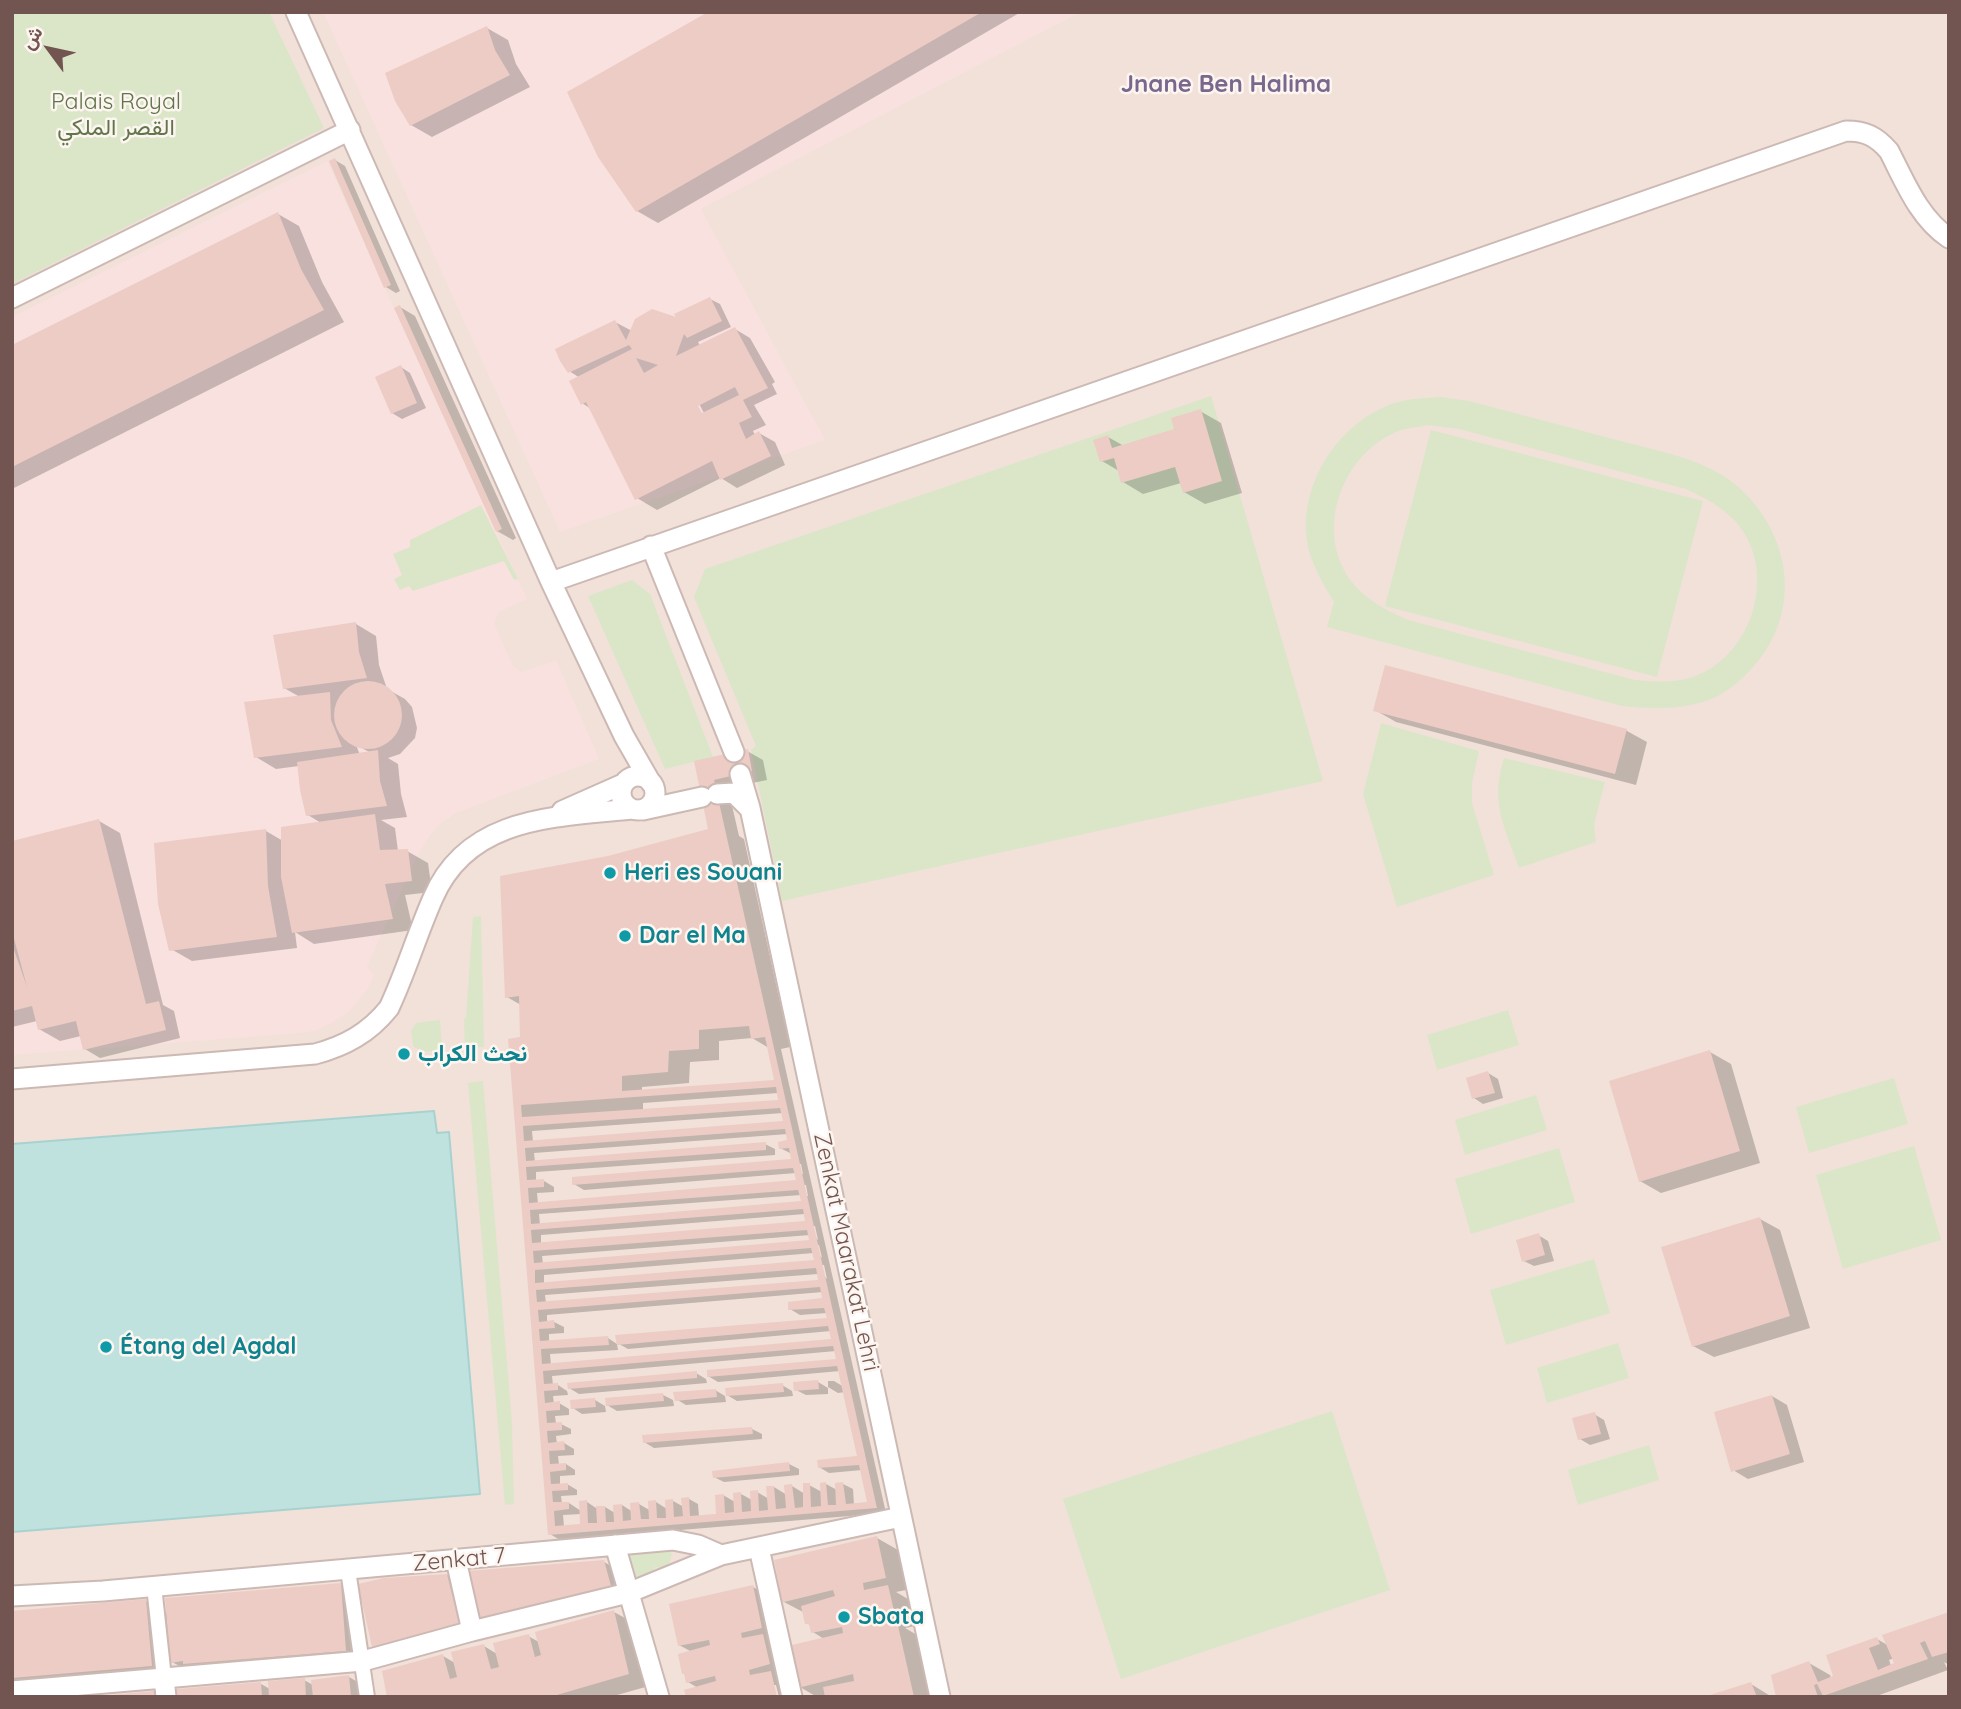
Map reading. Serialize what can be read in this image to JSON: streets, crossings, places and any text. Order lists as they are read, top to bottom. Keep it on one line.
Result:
{"streets":{"street":["Zenkat Maarakat Lehri","Zenkat 7"]},"districts":["Jnane Ben Halima"],"parks":["Palais Royal القصر الملكي"],"places":["Heri es Souani","Dar el Ma","نحث الكراب","Étang del Agdal","Sbata"],"north":"top left"}
